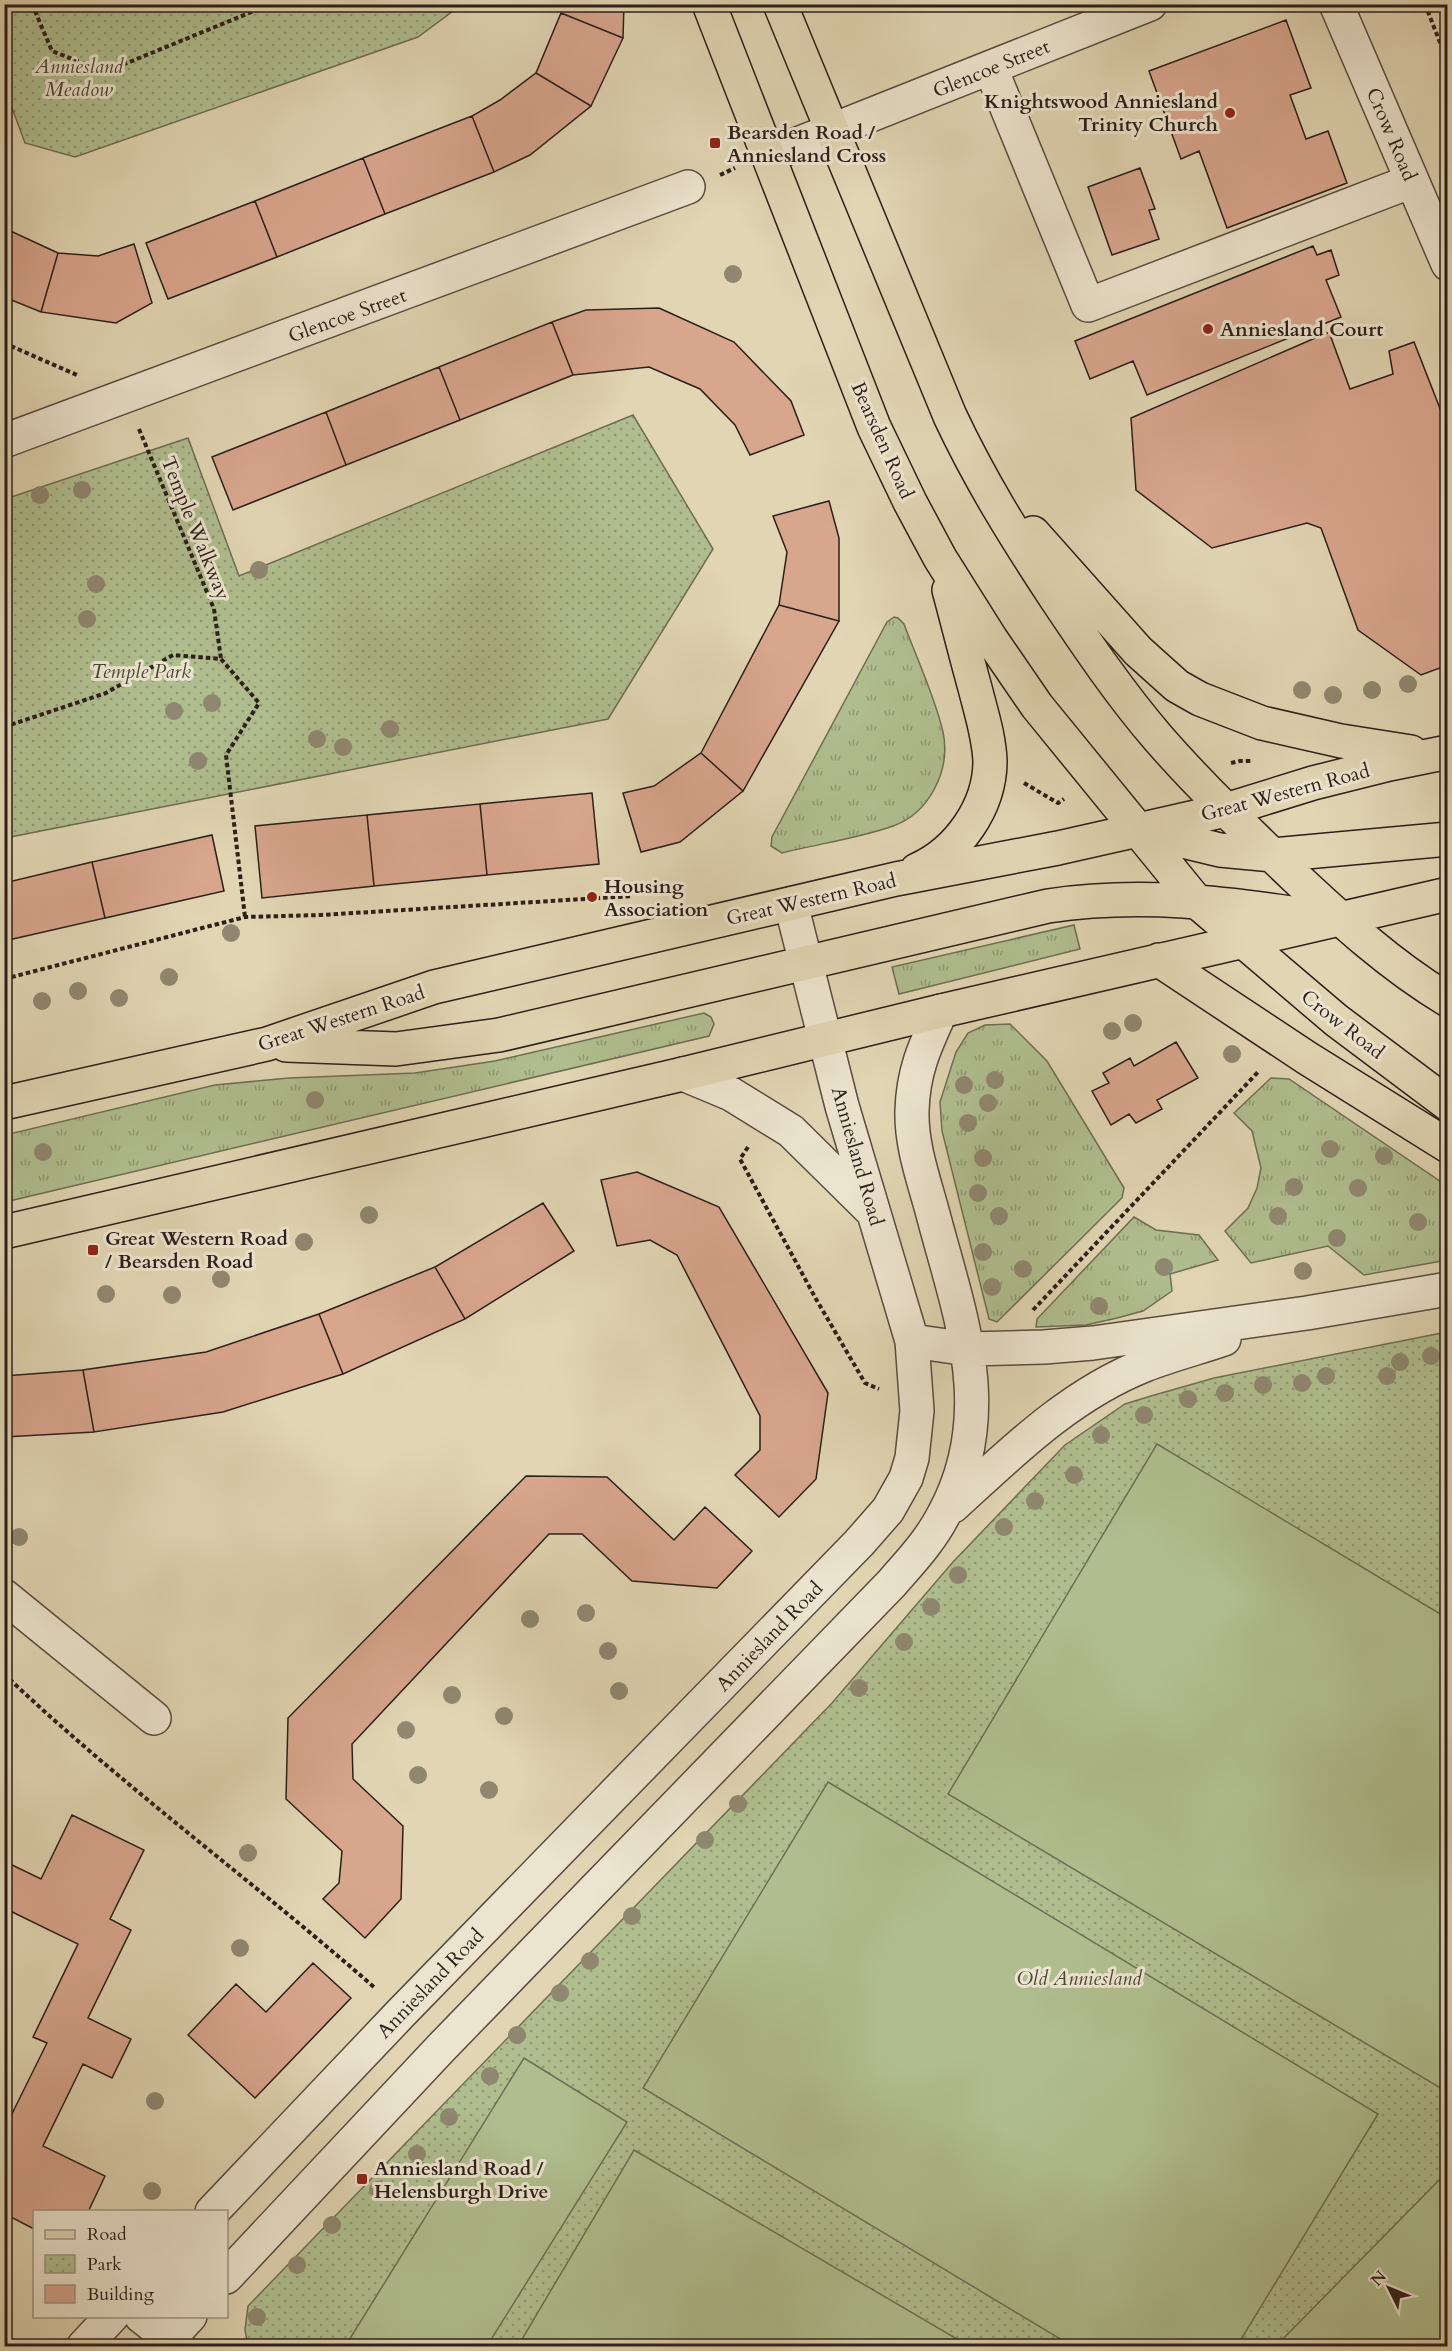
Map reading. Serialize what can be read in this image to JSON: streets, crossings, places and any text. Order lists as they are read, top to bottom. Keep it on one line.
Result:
{"streets":{"main road":["Crow Road","Bearsden Road","Great Western Road"],"street":["Glencoe Street","Anniesland Road"],"path":["Temple Walkway"]},"crossings":[["Glencoe Street","Bearsden Road"],["Glencoe Street","Temple Walkway"],["Crow Road","Bearsden Road"],["Bearsden Road","Great Western Road"],["Great Western Road","Anniesland Road"]],"parks":["Anniesland Meadow","Temple Park","Old Anniesland"],"places":{"other":["Knightswood Anniesland Trinity Church","Anniesland Court","Housing Association"],"transit":["Bearsden Road / Anniesland Cross","Great Western Road / Bearsden Road","Anniesland Road / Helensburgh Drive"]},"legend":["Road","Park","Building"],"north":"top left"}
